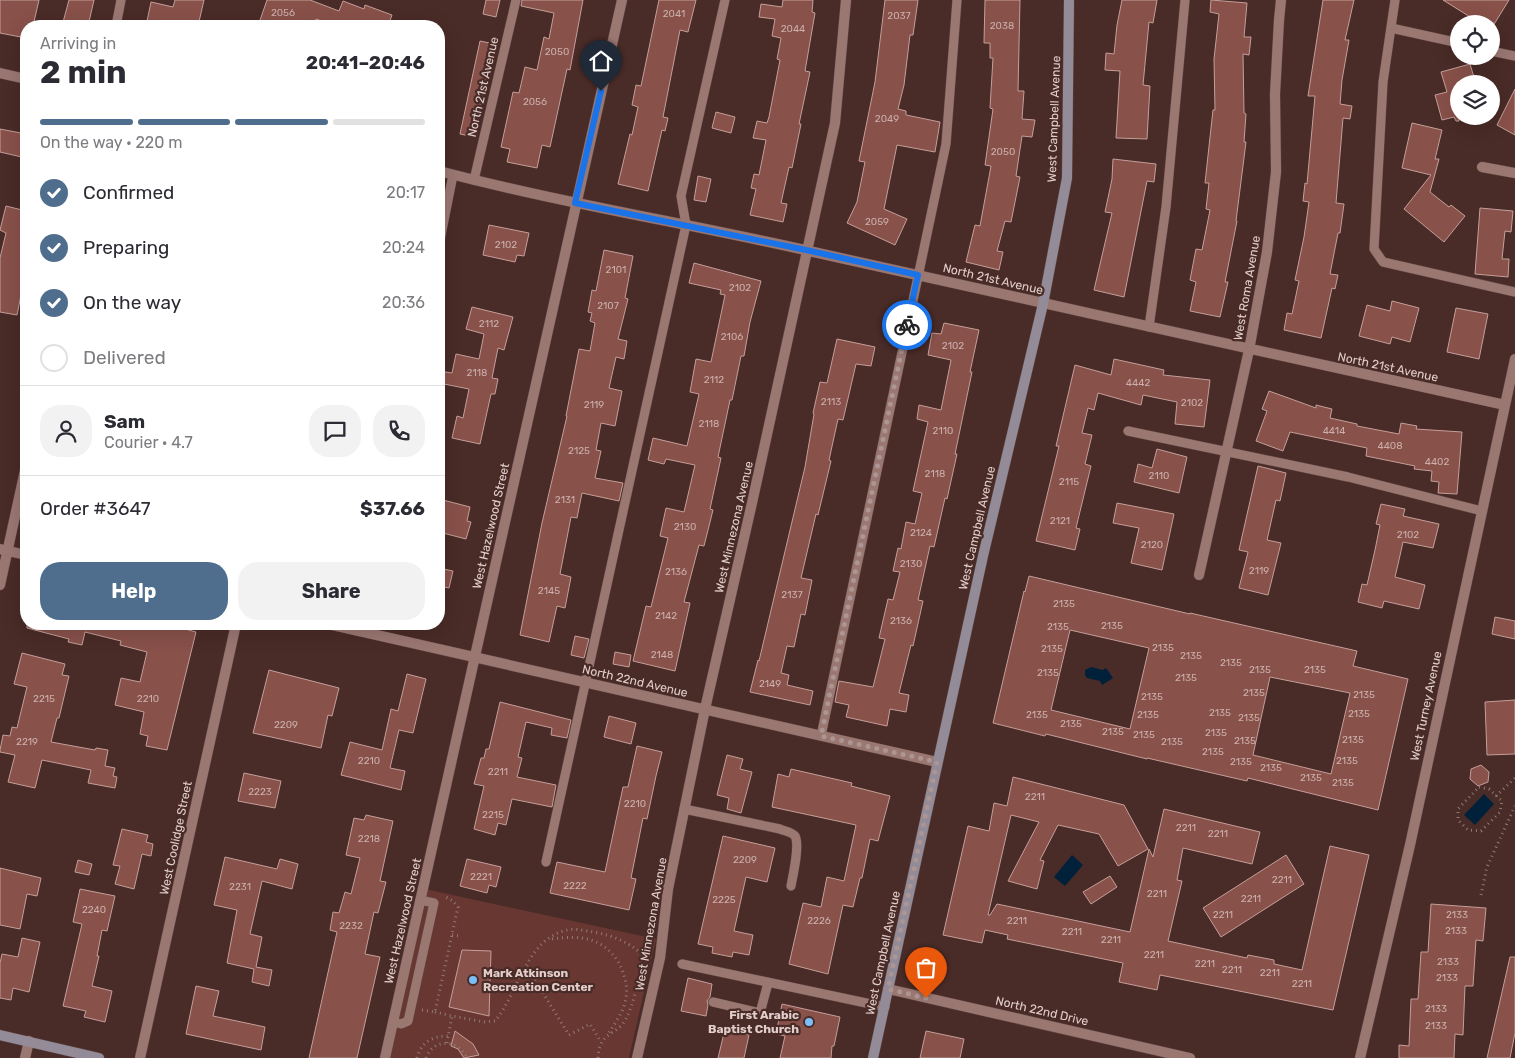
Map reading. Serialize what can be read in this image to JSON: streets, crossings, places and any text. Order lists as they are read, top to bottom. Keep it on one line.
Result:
{"streets":{"street":["North 21st Avenue","West Campbell Avenue","West Roma Avenue","West Hazelwood Street","West Minnezona Avenue","North 22nd Avenue","West Turney Avenue","West Coolidge Street","North 22nd Drive"]},"crossings":[["North 21st Avenue","West Campbell Avenue"],["North 21st Avenue","West Roma Avenue"],["North 21st Avenue","West Hazelwood Street"],["North 21st Avenue","West Minnezona Avenue"],["North 21st Avenue","West Turney Avenue"],["West Campbell Avenue","North 22nd Avenue"],["West Campbell Avenue","North 22nd Drive"],["West Hazelwood Street","North 22nd Avenue"],["West Minnezona Avenue","North 22nd Avenue"]],"places":["Mark Atkinson Recreation Center","First Arabic Baptist Church"],"house_numbers":["2056","2041","2037","2038","2044","2050","2056","2049","2050","2059","2102","2101","2102","2107","2112","2106","2102","2118","2112","4442","2113","2102","2119","2118","2110","4414","4408","2125","4402","2118","2110","2115","2131","2121","2130","2124","2102","2120","2130","2119","2136","2145","2137","2135","2142","2136","2135","2135","2135","2135","2148","2135","2135","2135","2135","2135","2135","2149","2135","2135","2135","2215","2210","2135","2135","2135","2135","2135","2135","2209","2135","2135","2135","2135","2135","2219","2135","2135","2210","2135","2135","2135","2211","2135","2135","2223","2211","2210","2215","2211","2211","2218","2209","2221","2211","2222","2231","2211","2211","2225","2240","2211","2133","2226","2211","2232","2133","2211","2211","2211","2133","2211","2211","2211","2133","2211","2133","2133"],"page":{"heading":["2 min","Arriving in","20:41–20:46"],"panel":["Sam","Courier · 4.7","Order #3647","$37.66"],"bar":"On the way · 220 m","list":[["Confirmed","20:17"],["Preparing","20:24"],["On the way","20:36"],"Delivered"],"buttons":["Help","Share"]}}
